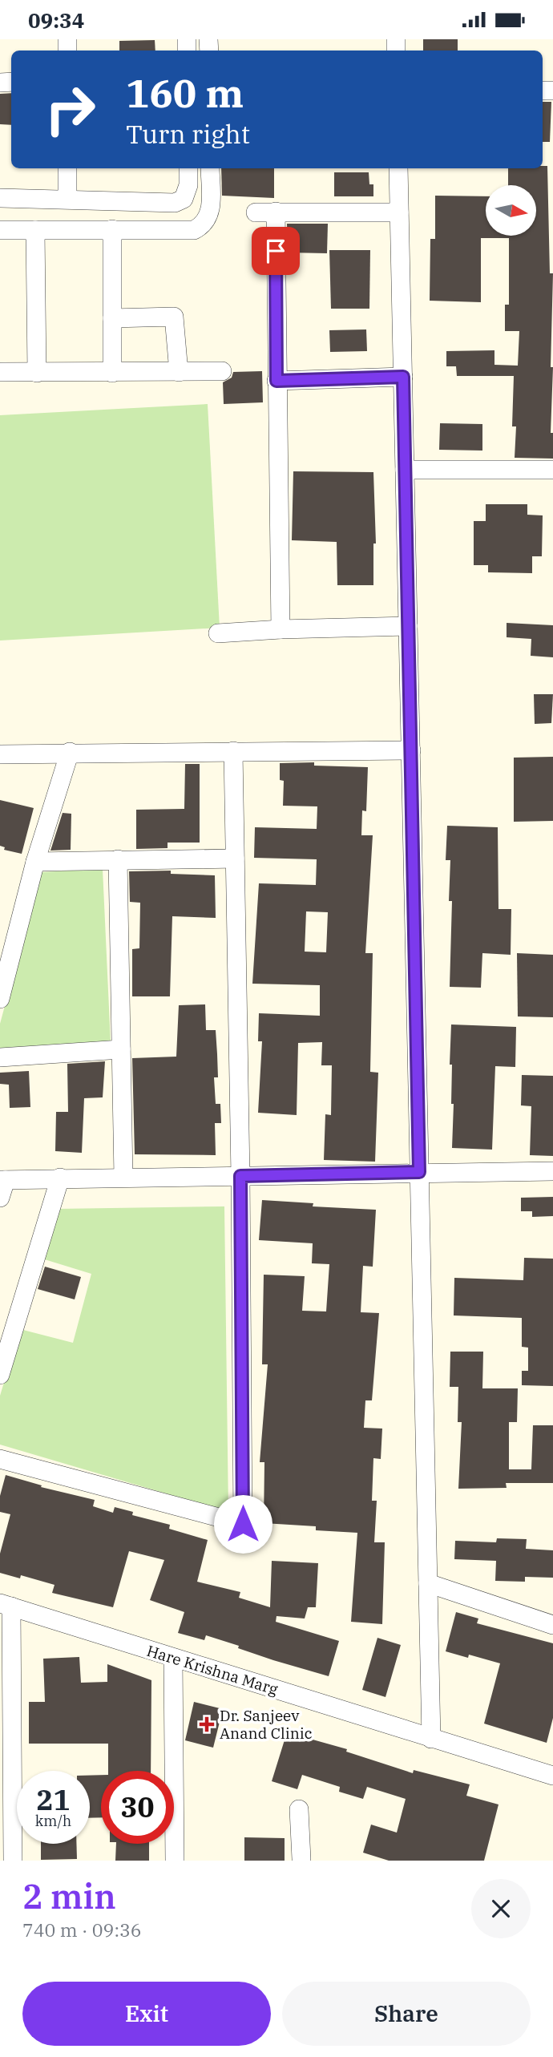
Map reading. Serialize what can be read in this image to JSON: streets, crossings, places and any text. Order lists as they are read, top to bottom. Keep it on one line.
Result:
{"streets":{"street":["Hare Krishna Marg"]},"places":{"health":["Dr. Sanjeev Anand Clinic"]},"north":"right","page":{"status":"09:34","turn":["160 m","Turn right"],"speed":"21 km/h","limit":"30","heading":["2 min","740 m · 09:36"],"buttons":["Exit","Share"]}}
